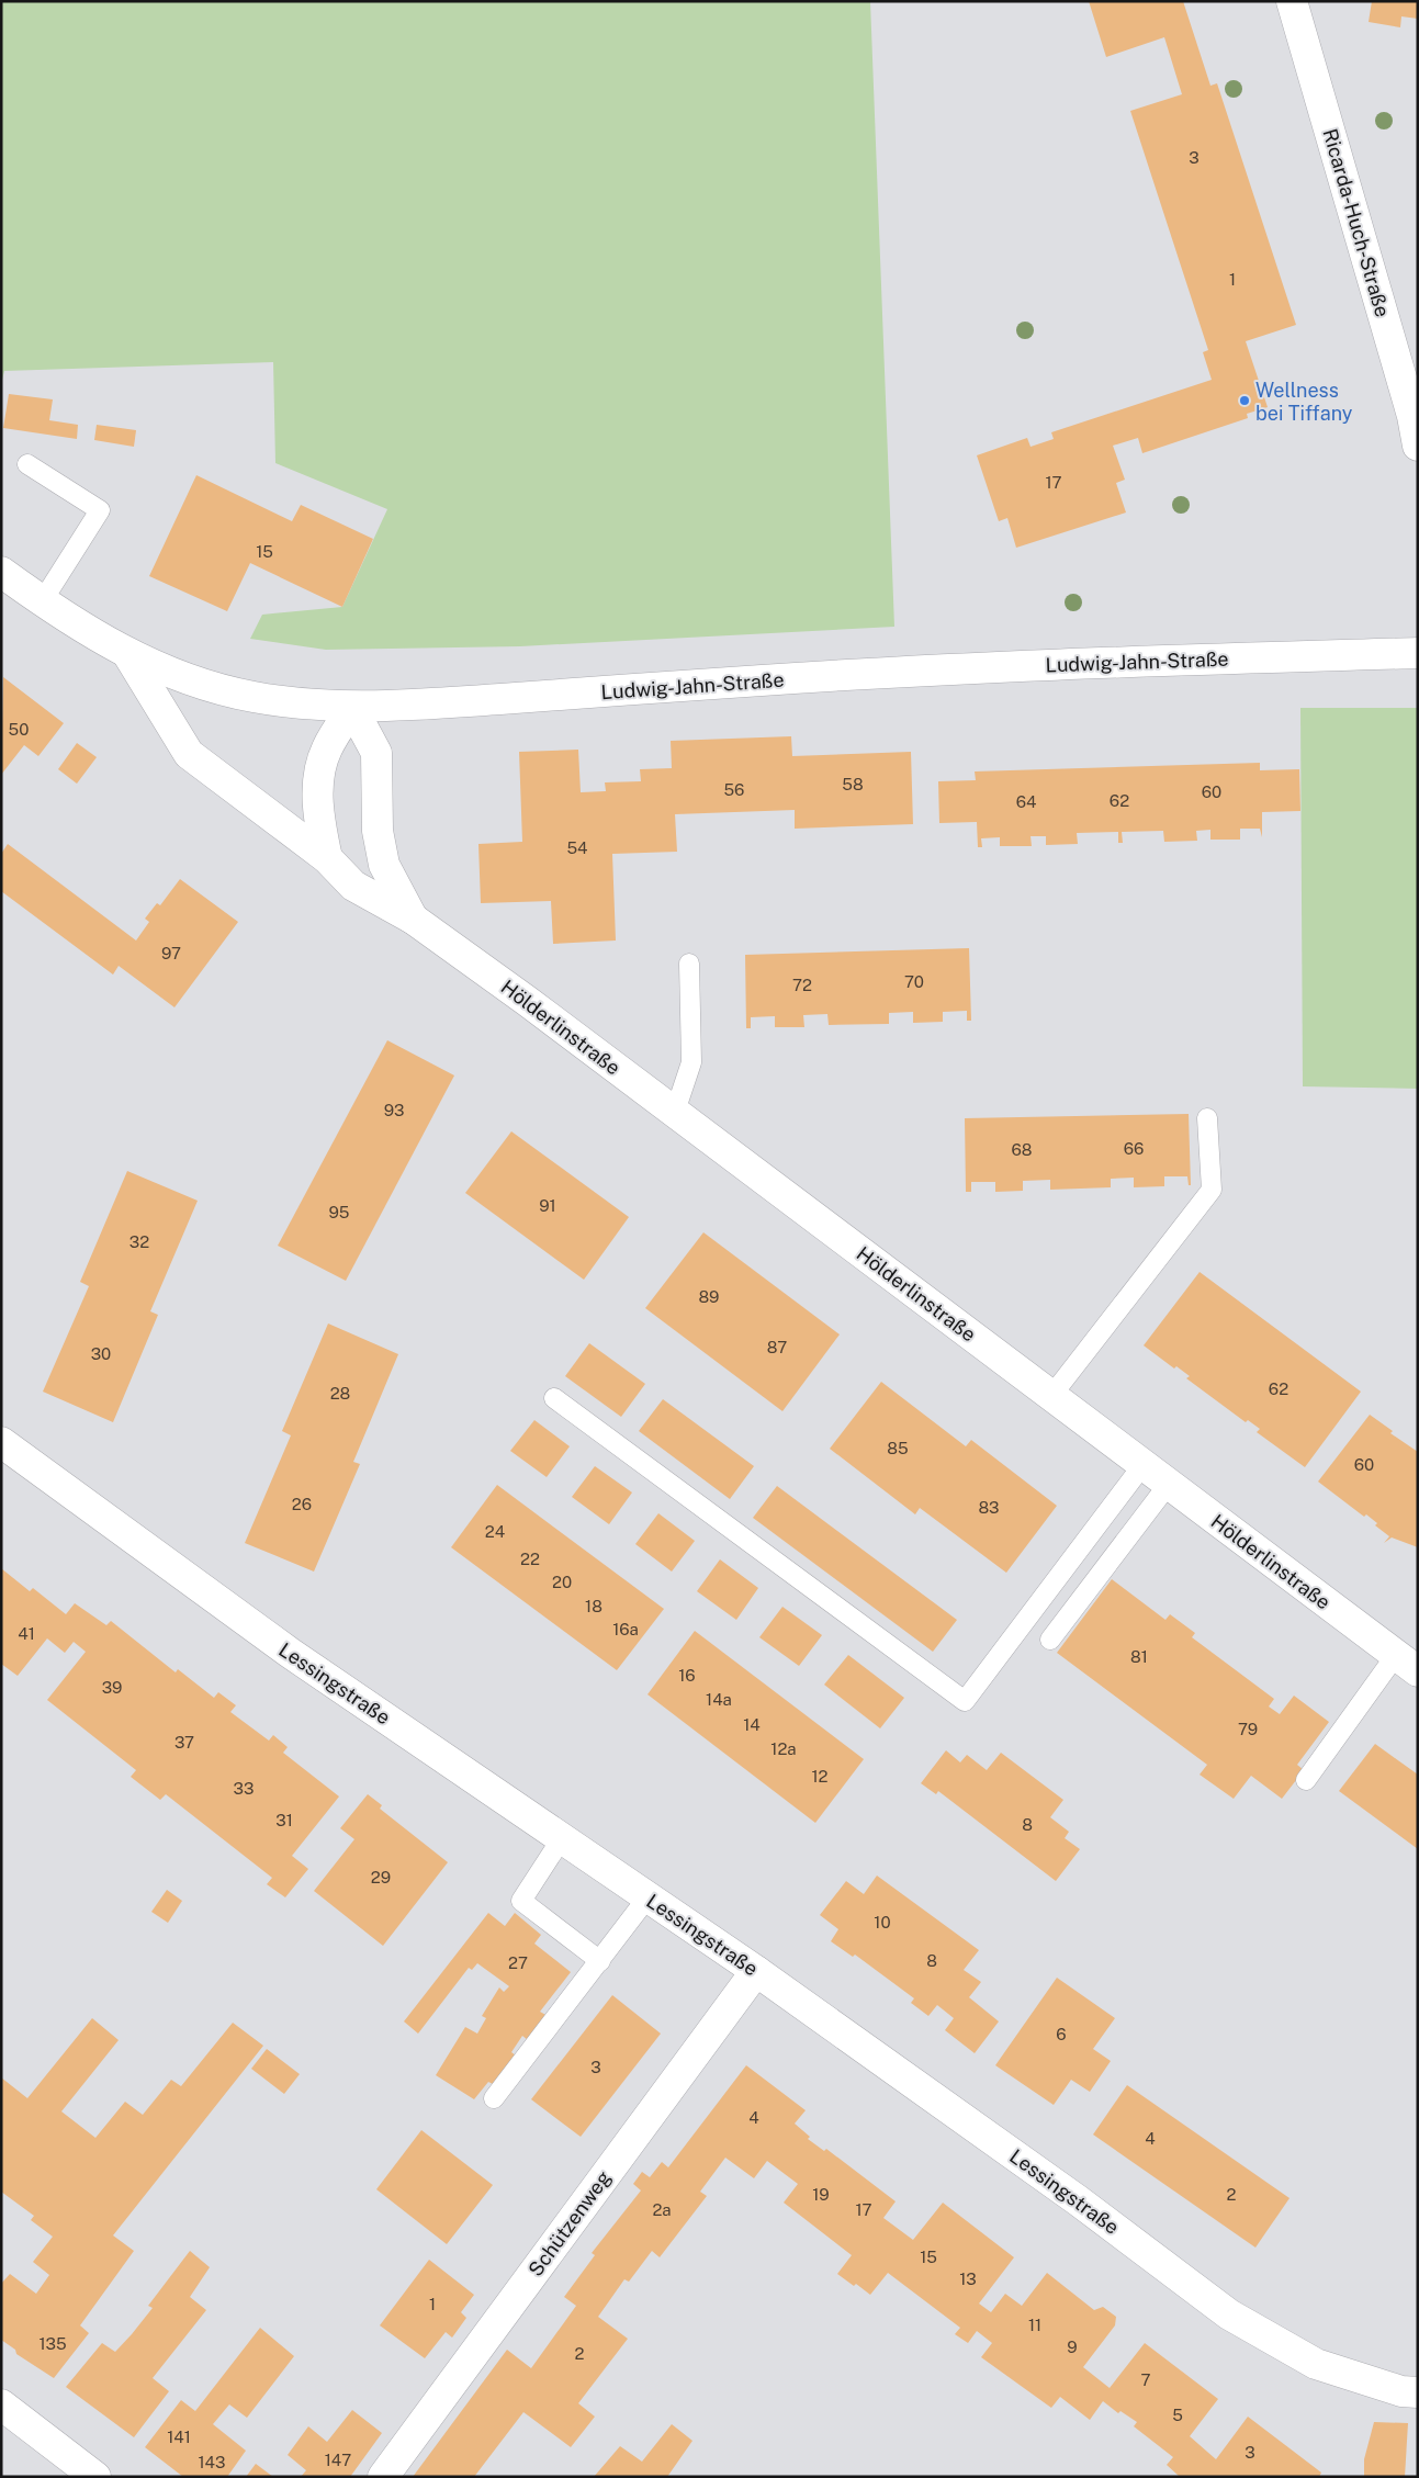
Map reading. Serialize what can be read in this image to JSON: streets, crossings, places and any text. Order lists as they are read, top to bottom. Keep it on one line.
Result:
{"streets":{"street":["Ricarda-Huch-Straße","Ludwig-Jahn-Straße","Hölderlinstraße","Lessingstraße","Schützenweg"]},"crossings":[["Ludwig-Jahn-Straße","Hölderlinstraße"],["Lessingstraße","Schützenweg"]],"places":["Wellness bei Tiffany"],"house_numbers":["3","1","17","15","50","58","56","60","62","64","54","97","70","72","93","66","68","91","95","32","89","87","30","62","28","85","60","26","83","24","22","20","18","16a","41","81","16","39","14a","14","79","37","12a","12","33","31","8","29","10","8","27","6","3","4","4","19","2","2a","17","15","13","1","11","135","9","2","7","5","141","3","147","143"]}
